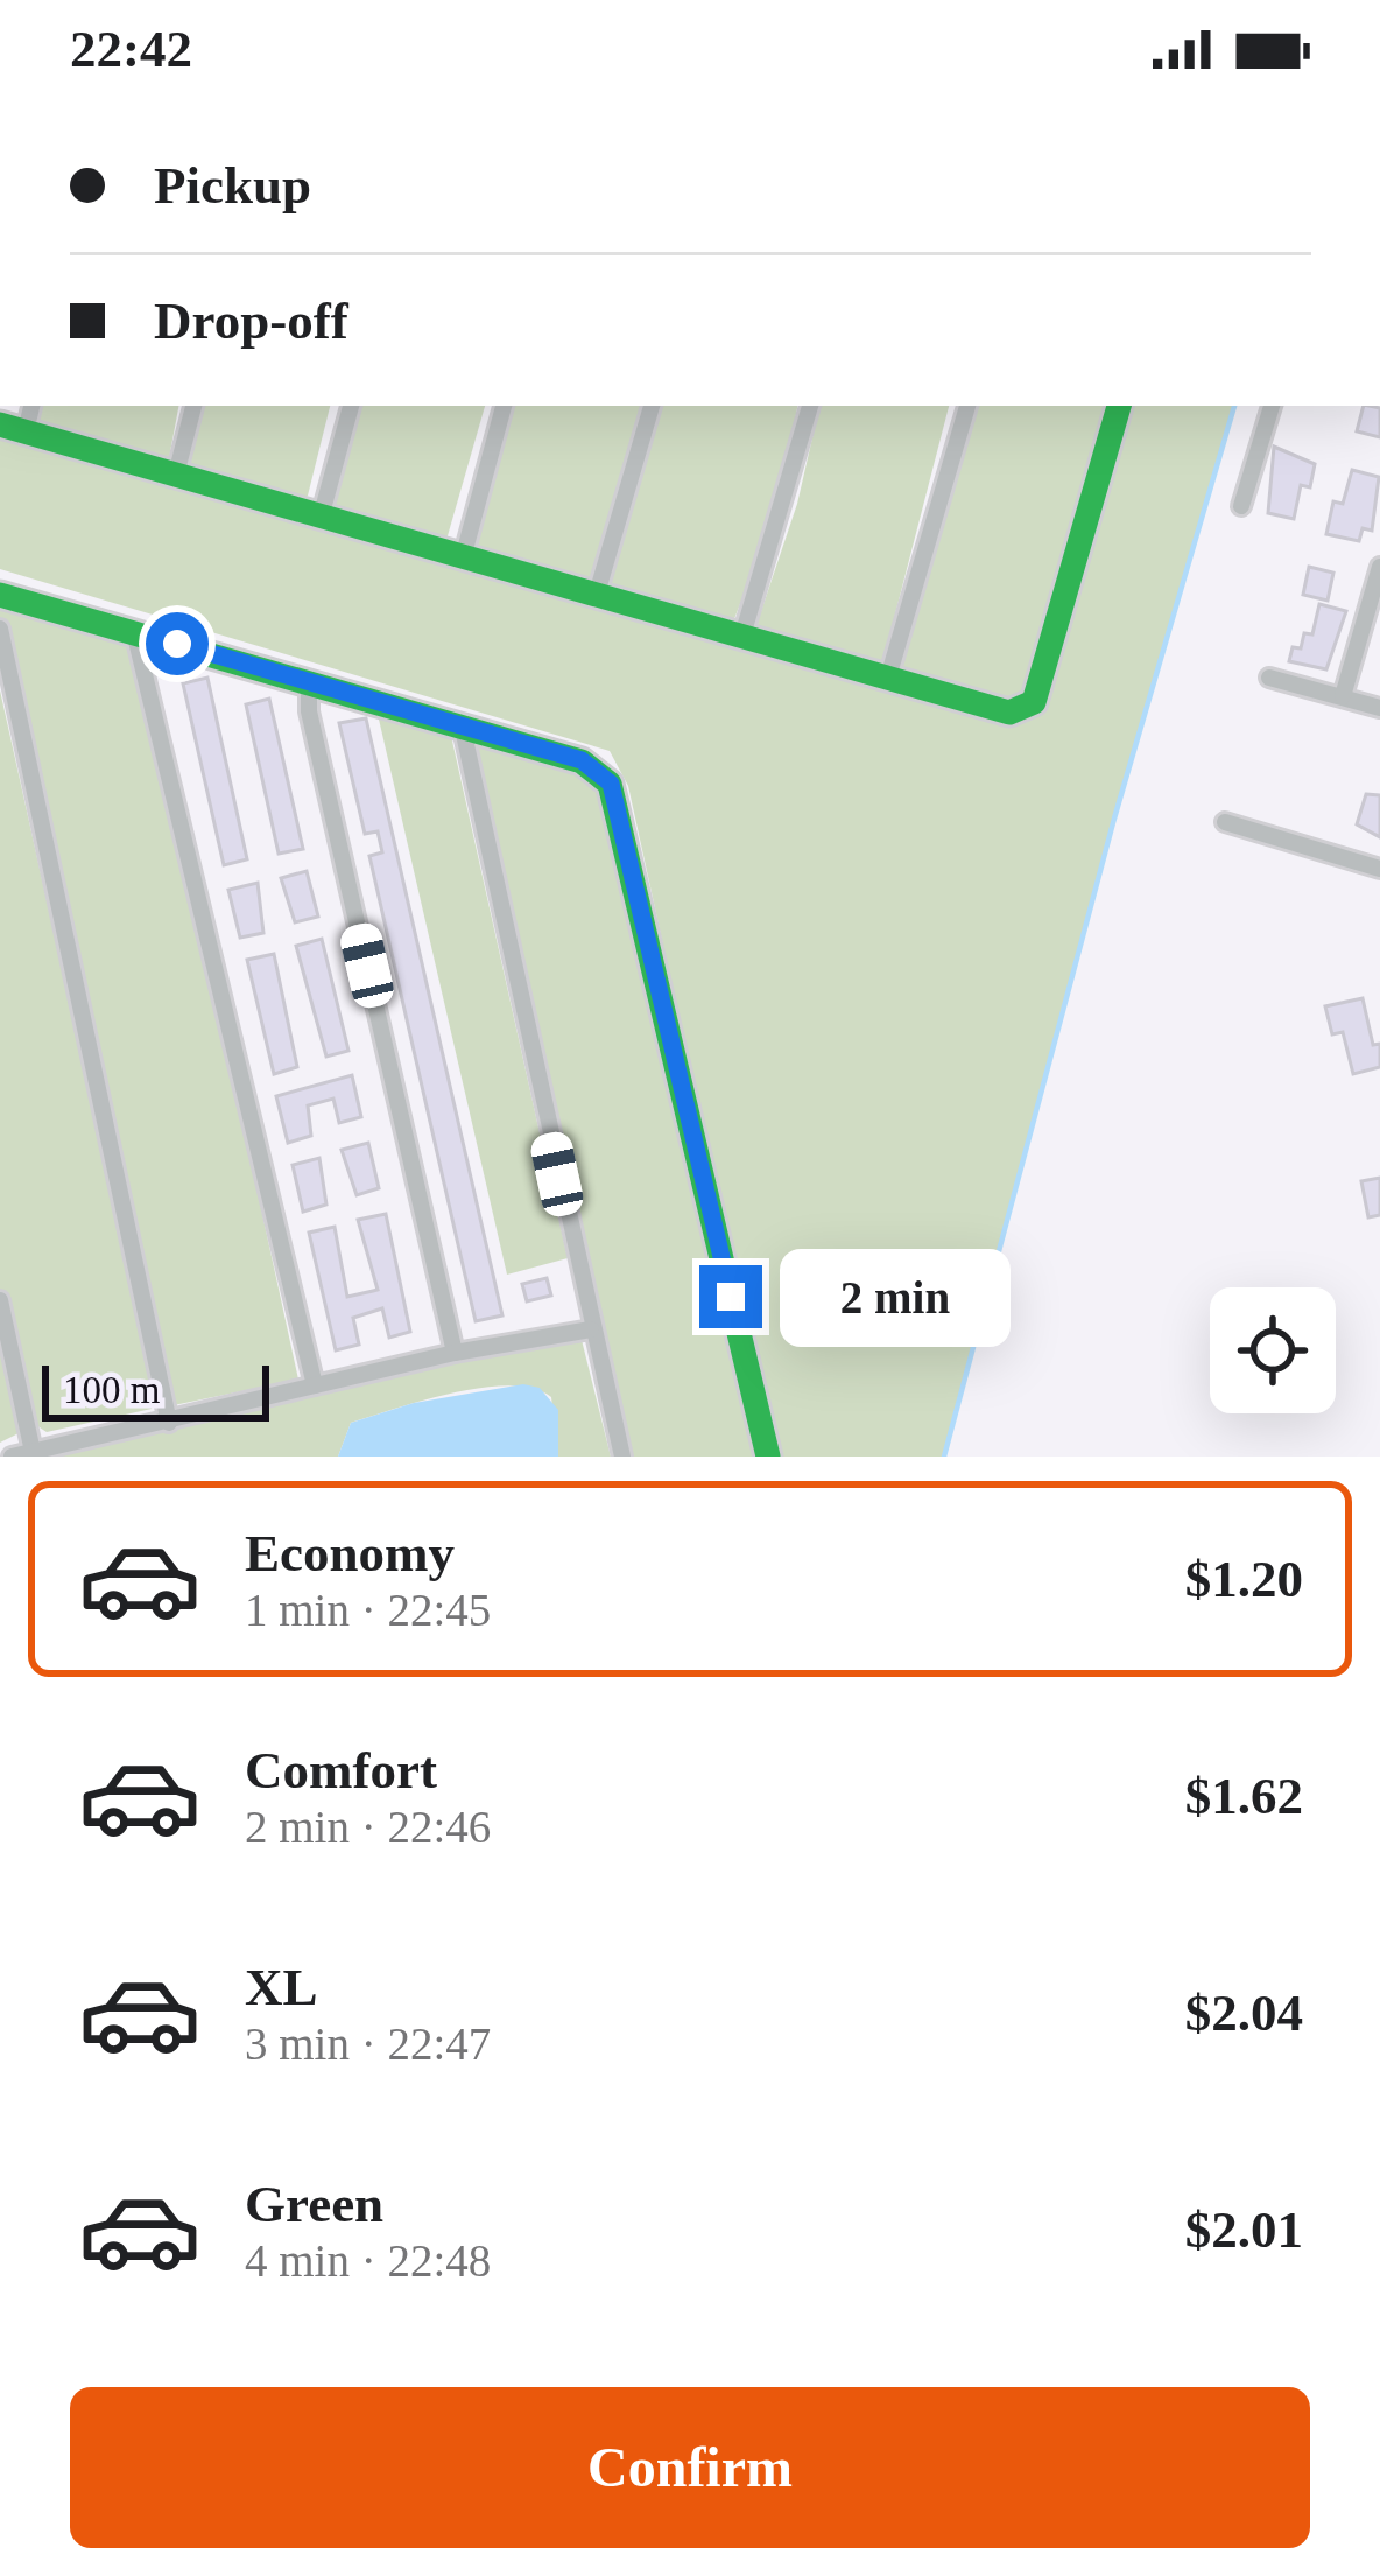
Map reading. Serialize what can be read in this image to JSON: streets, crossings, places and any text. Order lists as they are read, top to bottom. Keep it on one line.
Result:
{"scale_bar":"100 m","page":{"status":"22:42","banner":["Pickup","Drop-off"],"bubble":"2 min","scale":"100 m","list":[{"name":"Economy","note":"1 min · 22:45","value":"$1.20"},{"name":"Comfort","note":"2 min · 22:46","value":"$1.62"},{"name":"XL","note":"3 min · 22:47","value":"$2.04"},{"name":"Green","note":"4 min · 22:48","value":"$2.01"}],"buttons":"Confirm"}}
